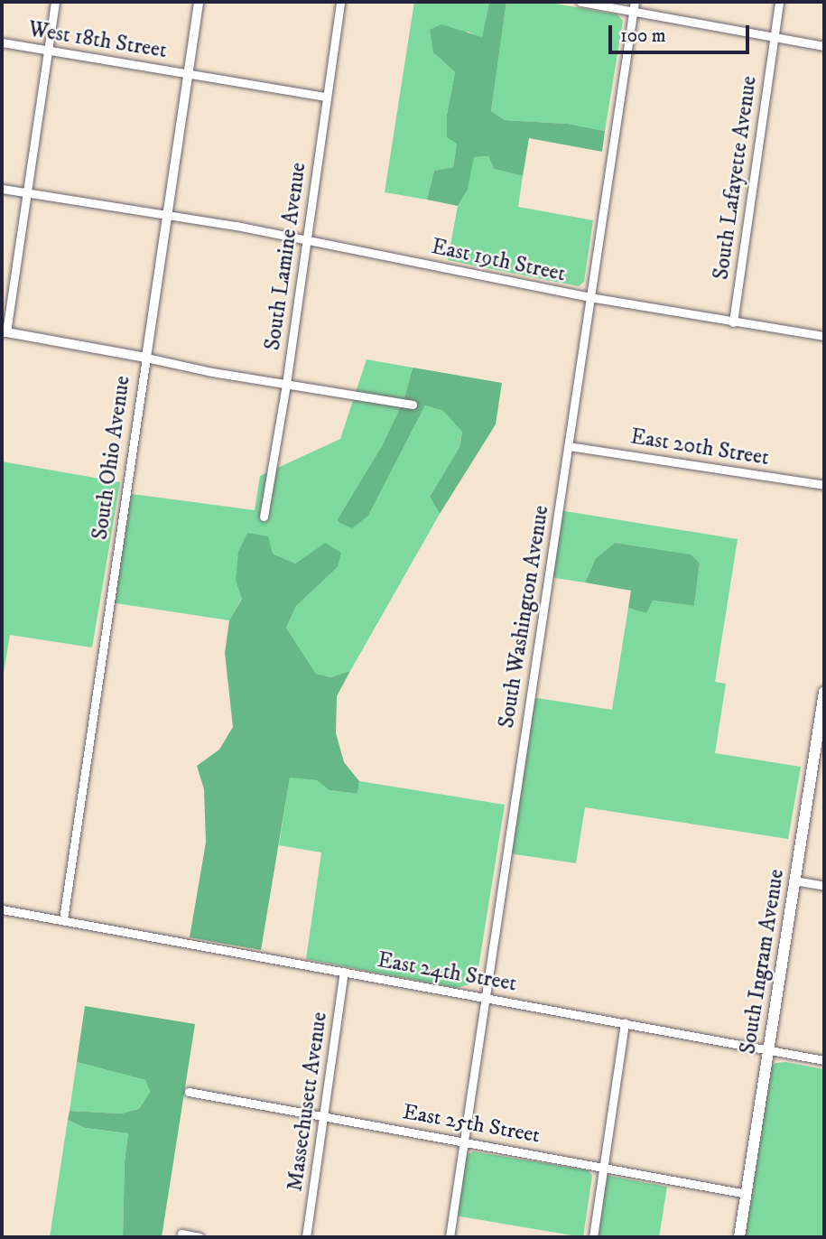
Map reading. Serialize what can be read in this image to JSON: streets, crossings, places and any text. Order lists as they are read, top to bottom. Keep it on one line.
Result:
{"streets":{"main road":["South Ingram Avenue"],"street":["West 18th Street","South Lafayette Avenue","South Lamine Avenue","East 19th Street","East 20th Street","South Ohio Avenue","South Washington Avenue","East 24th Street","Massechusett Avenue","East 25th Street"]},"crossings":[["West 18th Street","South Lamine Avenue"],["West 18th Street","South Ohio Avenue"],["South Lafayette Avenue","East 19th Street"],["South Lamine Avenue","East 19th Street"],["East 19th Street","South Ohio Avenue"],["East 19th Street","South Washington Avenue"],["East 20th Street","South Washington Avenue"],["South Ohio Avenue","East 24th Street"],["South Washington Avenue","East 24th Street"],["South Washington Avenue","East 25th Street"],["South Ingram Avenue","East 24th Street"],["South Ingram Avenue","East 25th Street"],["East 24th Street","Massechusett Avenue"],["Massechusett Avenue","East 25th Street"]],"scale_bar":"100 m"}
